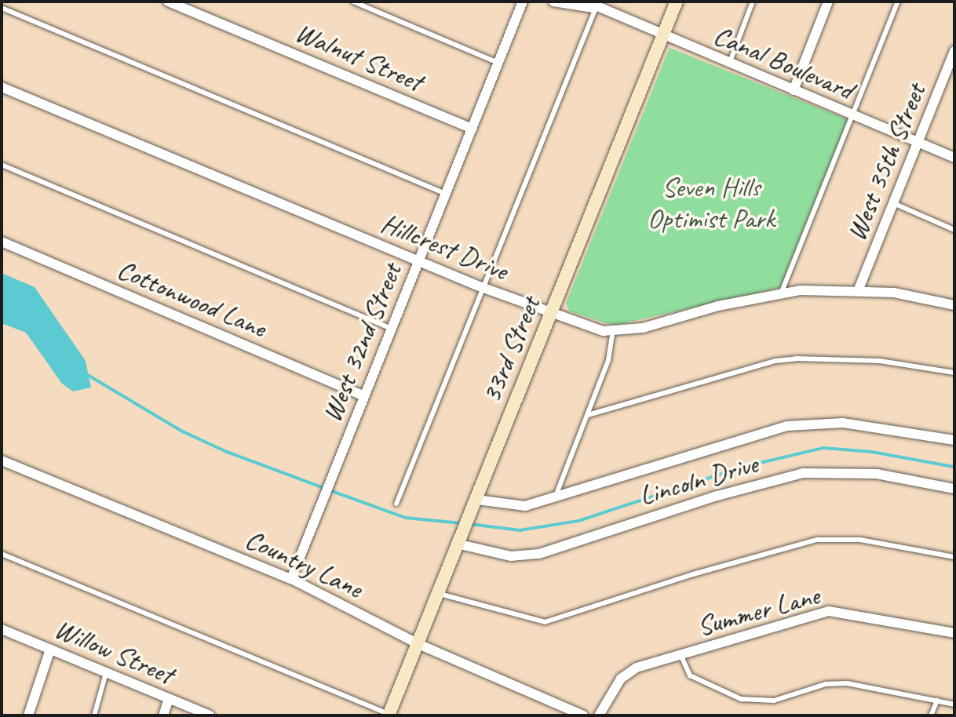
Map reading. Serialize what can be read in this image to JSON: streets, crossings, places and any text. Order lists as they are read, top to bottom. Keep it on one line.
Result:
{"streets":{"street":["Walnut Street","Canal Boulevard","West 35th Street","Hillcrest Drive","Cottonwood Lane","West 32nd Street","33rd Street","Lincoln Drive","Country Lane","Summer Lane","Willow Street"]},"crossings":[["Walnut Street","West 32nd Street"],["Canal Boulevard","West 35th Street"],["Canal Boulevard","33rd Street"],["West 35th Street","Hillcrest Drive"],["Hillcrest Drive","West 32nd Street"],["Hillcrest Drive","33rd Street"],["Cottonwood Lane","West 32nd Street"],["West 32nd Street","Country Lane"],["33rd Street","Lincoln Drive"],["33rd Street","Country Lane"]],"parks":["Seven Hills Optimist Park"]}
